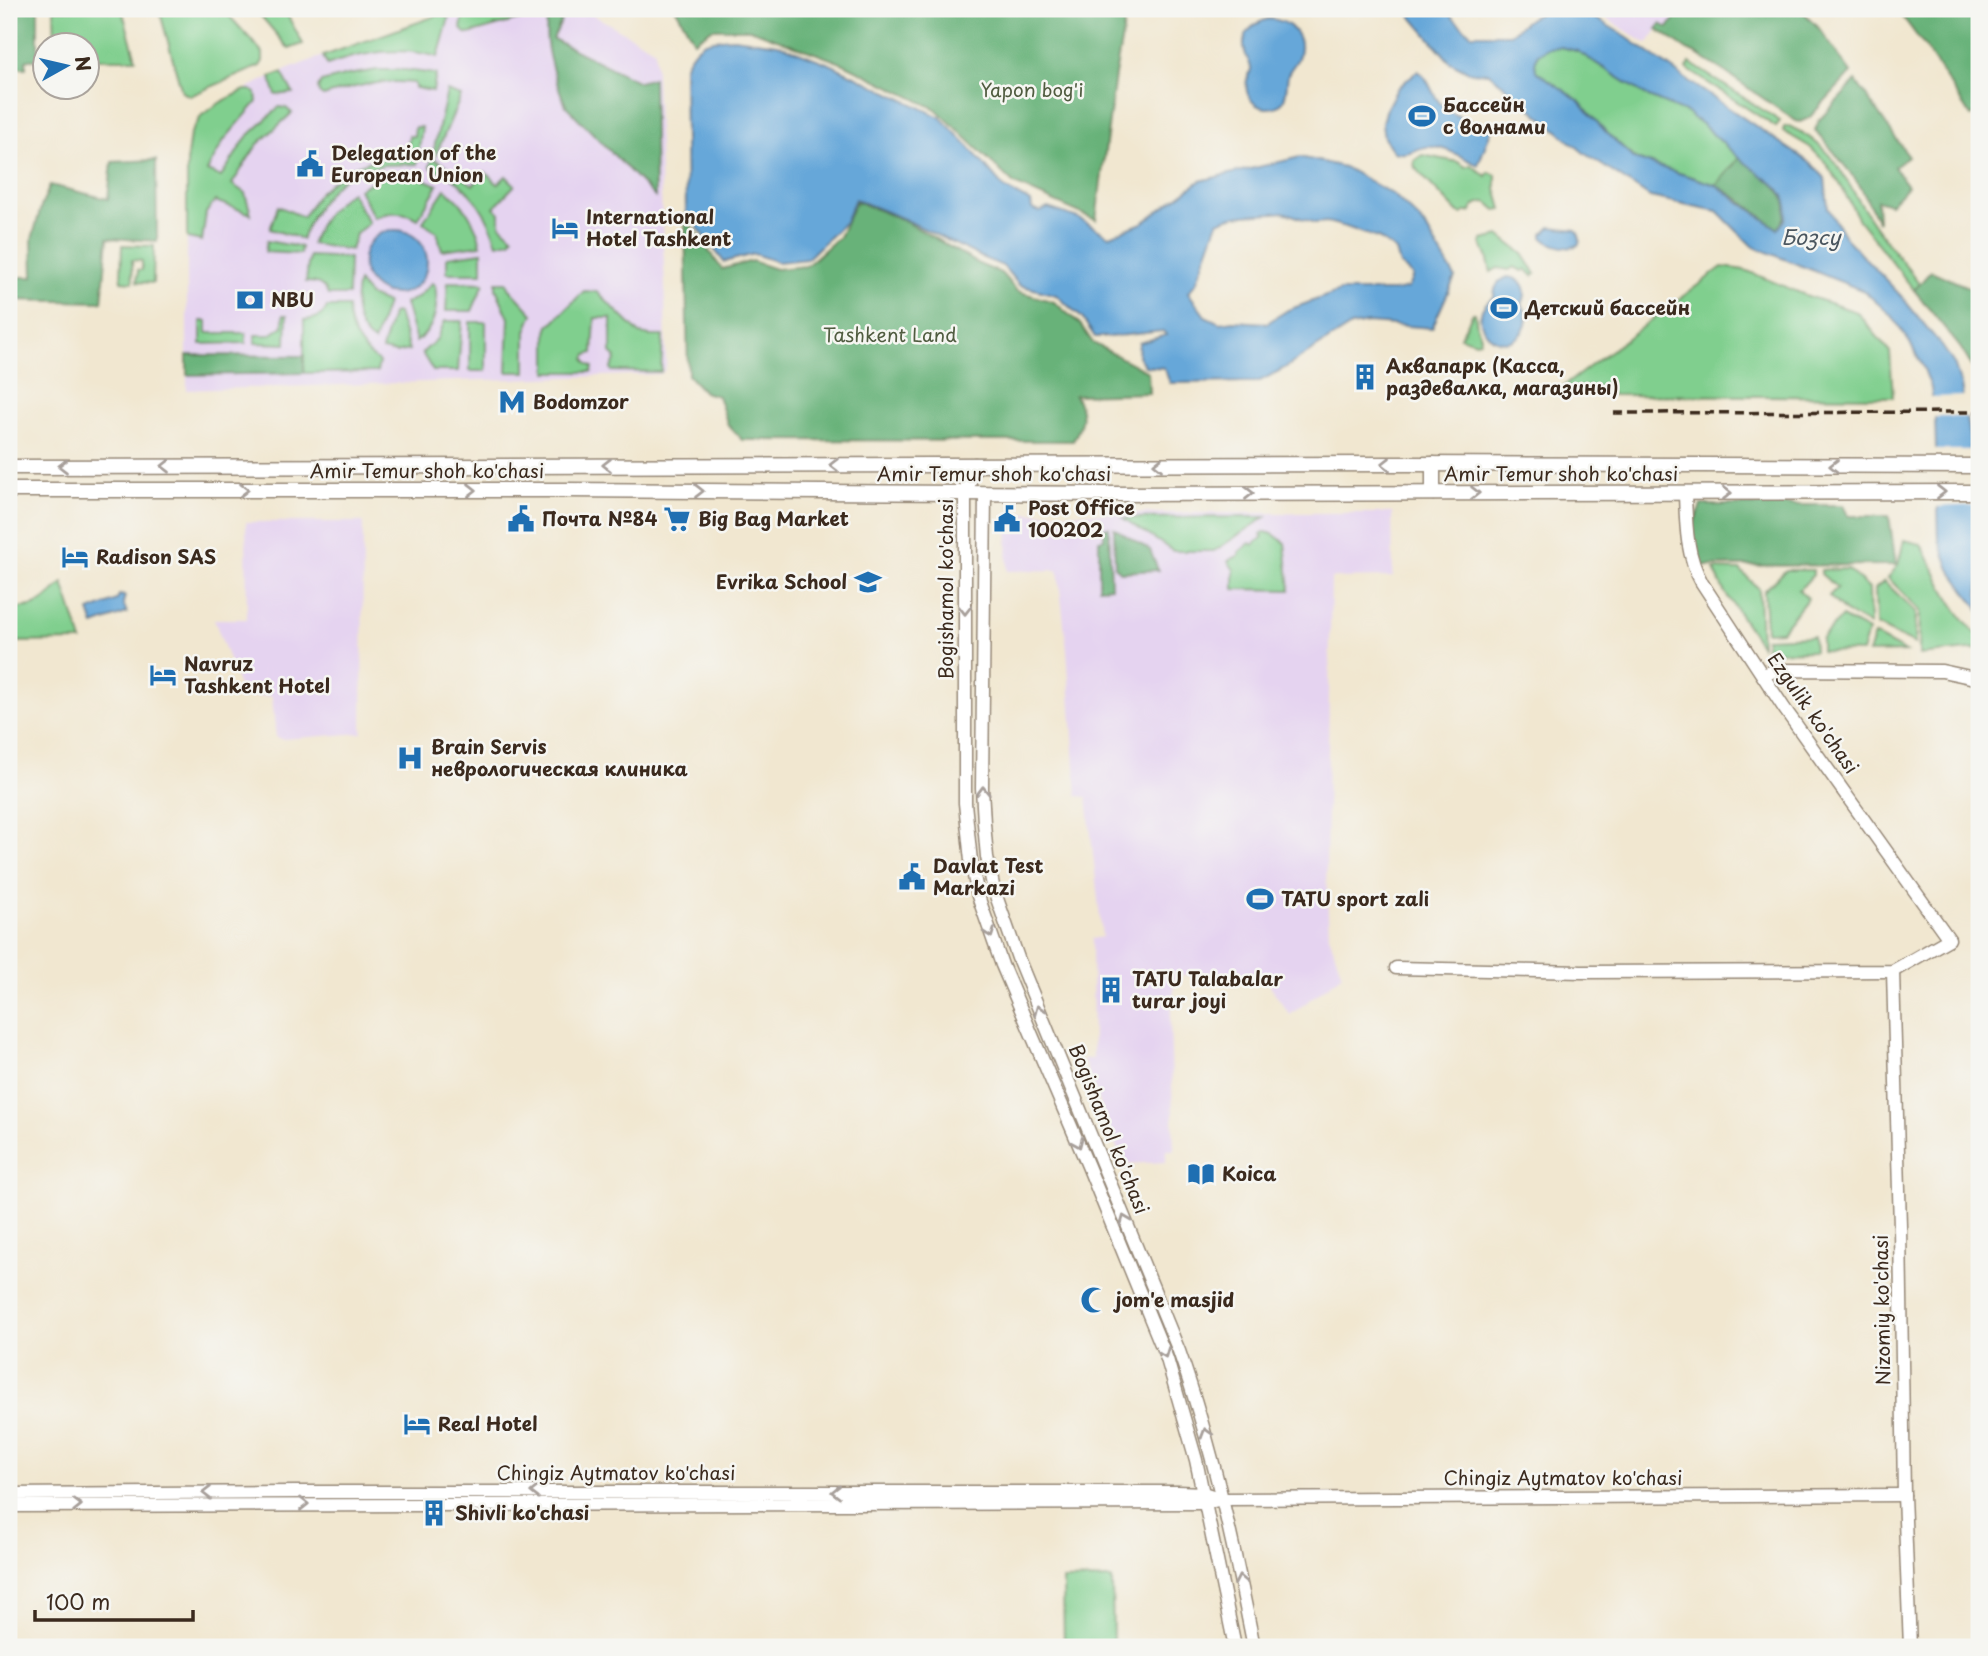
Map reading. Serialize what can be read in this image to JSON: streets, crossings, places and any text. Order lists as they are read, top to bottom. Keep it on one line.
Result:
{"streets":{"main road":["Amir Temur shoh ko'chasi","Bogishamol ko'chasi","Ezgulik ko'chasi","Nizomiy ko'chasi","Chingiz Aytmatov ko'chasi"]},"crossings":[["Amir Temur shoh ko'chasi","Bogishamol ko'chasi"],["Amir Temur shoh ko'chasi","Ezgulik ko'chasi"],["Bogishamol ko'chasi","Chingiz Aytmatov ko'chasi"],["Ezgulik ko'chasi","Nizomiy ko'chasi"],["Nizomiy ko'chasi","Chingiz Aytmatov ko'chasi"]],"water":["Бозсу"],"parks":["Yapon bog'i","Tashkent Land"],"places":{"sports":["Бассейн с волнами","Детский бассейн","TATU sport zali"],"public building":["Delegation of the European Union","Почта №84","Post Office 100202","Davlat Test Markazi"],"hotel":["International Hotel Tashkent","Radison SAS","Navruz Tashkent Hotel","Real Hotel"],"bank":["NBU"],"building":["Аквапарк (Касса, раздевалка, магазины)","TATU Talabalar turar joyi","Shivli ko'chasi"],"metro station":["Bodomzor"],"supermarket":["Big Bag Market"],"school or university":["Evrika School"],"hospital":["Brain Servis неврологическая клиника"],"library":["Koica"],"mosque":["jom'e masjid"]},"scale_bar":"100 m","north":"right"}
